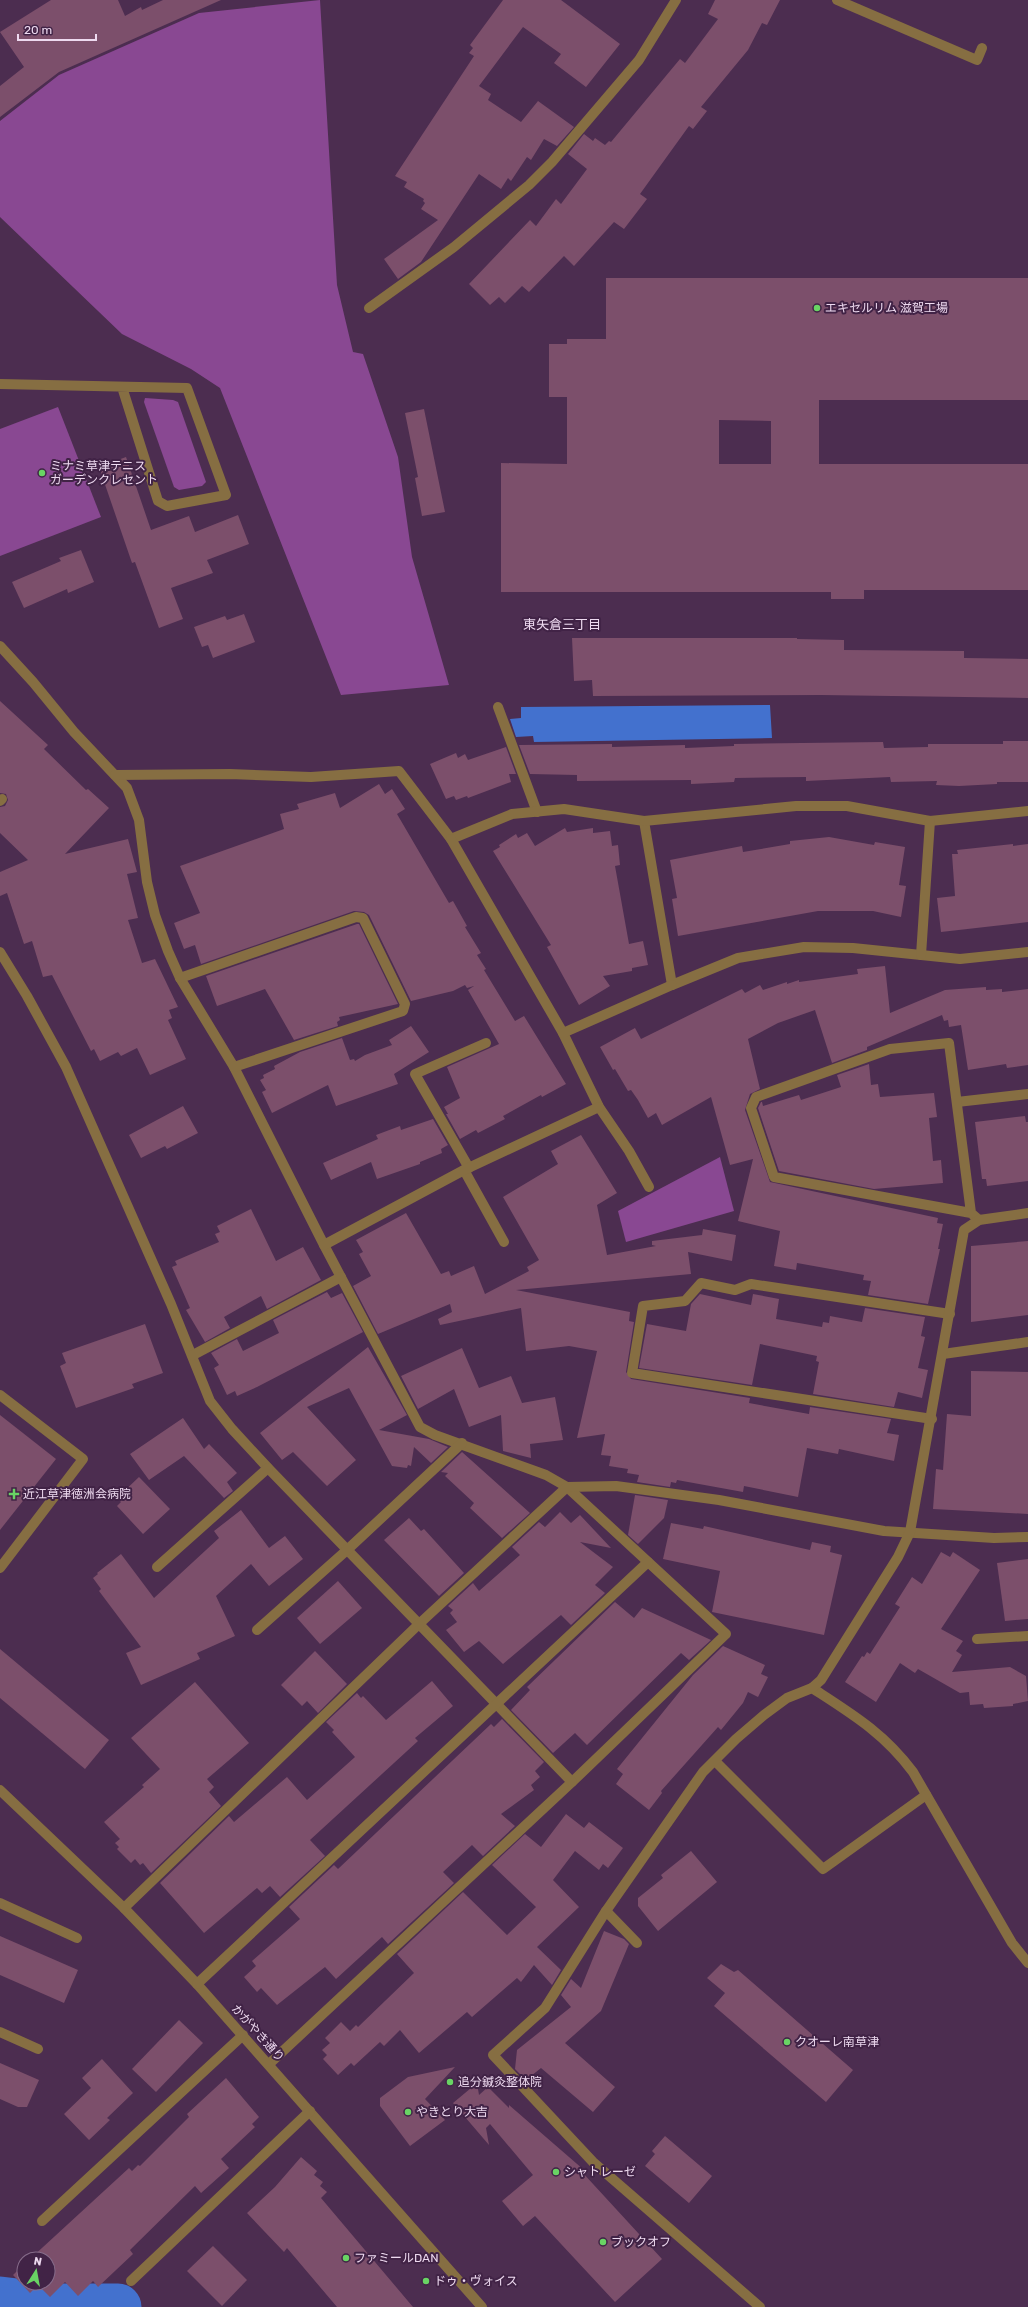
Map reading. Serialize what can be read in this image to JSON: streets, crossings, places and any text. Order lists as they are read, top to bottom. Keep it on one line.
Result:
{"streets":{"street":["かがやき通り"]},"districts":["東矢倉三丁目"],"places":{"other":["エキセルリム 滋賀工場","ミナミ草津テニス ガーデンクレセント","クオーレ南草津","追分鍼灸整体院","やきとり大吉","シャトレーゼ","ブックオフ","ファミールDAN","ドゥ・ヴォイス"],"health":["近江草津徳洲会病院"]},"scale_bar":"20 m","north":"top"}
